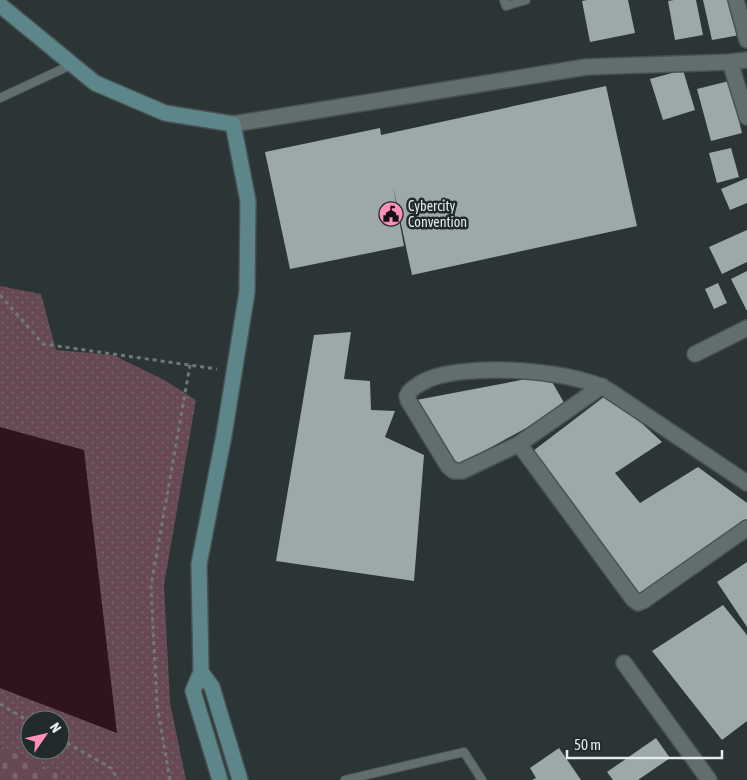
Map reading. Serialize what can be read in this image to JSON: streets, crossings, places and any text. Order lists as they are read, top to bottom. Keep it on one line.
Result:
{"places":{"public building":["Cybercity Convention"]},"scale_bar":"50 m","north":"top right"}
